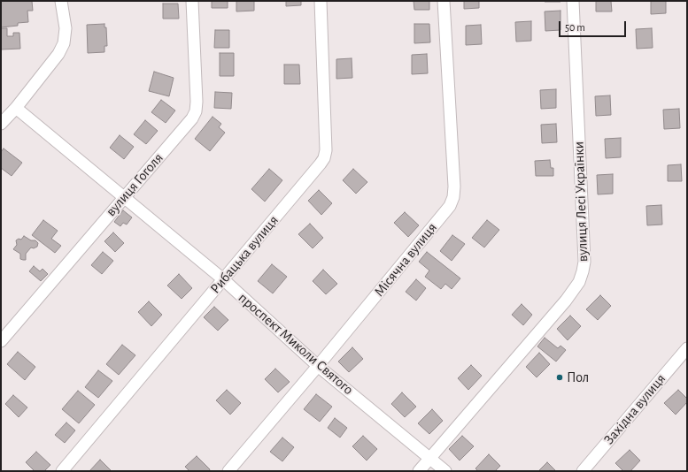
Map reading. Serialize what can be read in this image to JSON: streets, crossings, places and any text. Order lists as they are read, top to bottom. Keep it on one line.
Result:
{"streets":{"street":["вулиця Гоголя","вулиця Лесі Українки","Рибацька вулиця","Місячна вулиця","проспект Миколи Святого","Західна вулиця"]},"crossings":[["вулиця Гоголя","проспект Миколи Святого"],["вулиця Лесі Українки","проспект Миколи Святого"],["Рибацька вулиця","проспект Миколи Святого"],["Місячна вулиця","проспект Миколи Святого"]],"places":["Пол"],"scale_bar":"50 m"}
